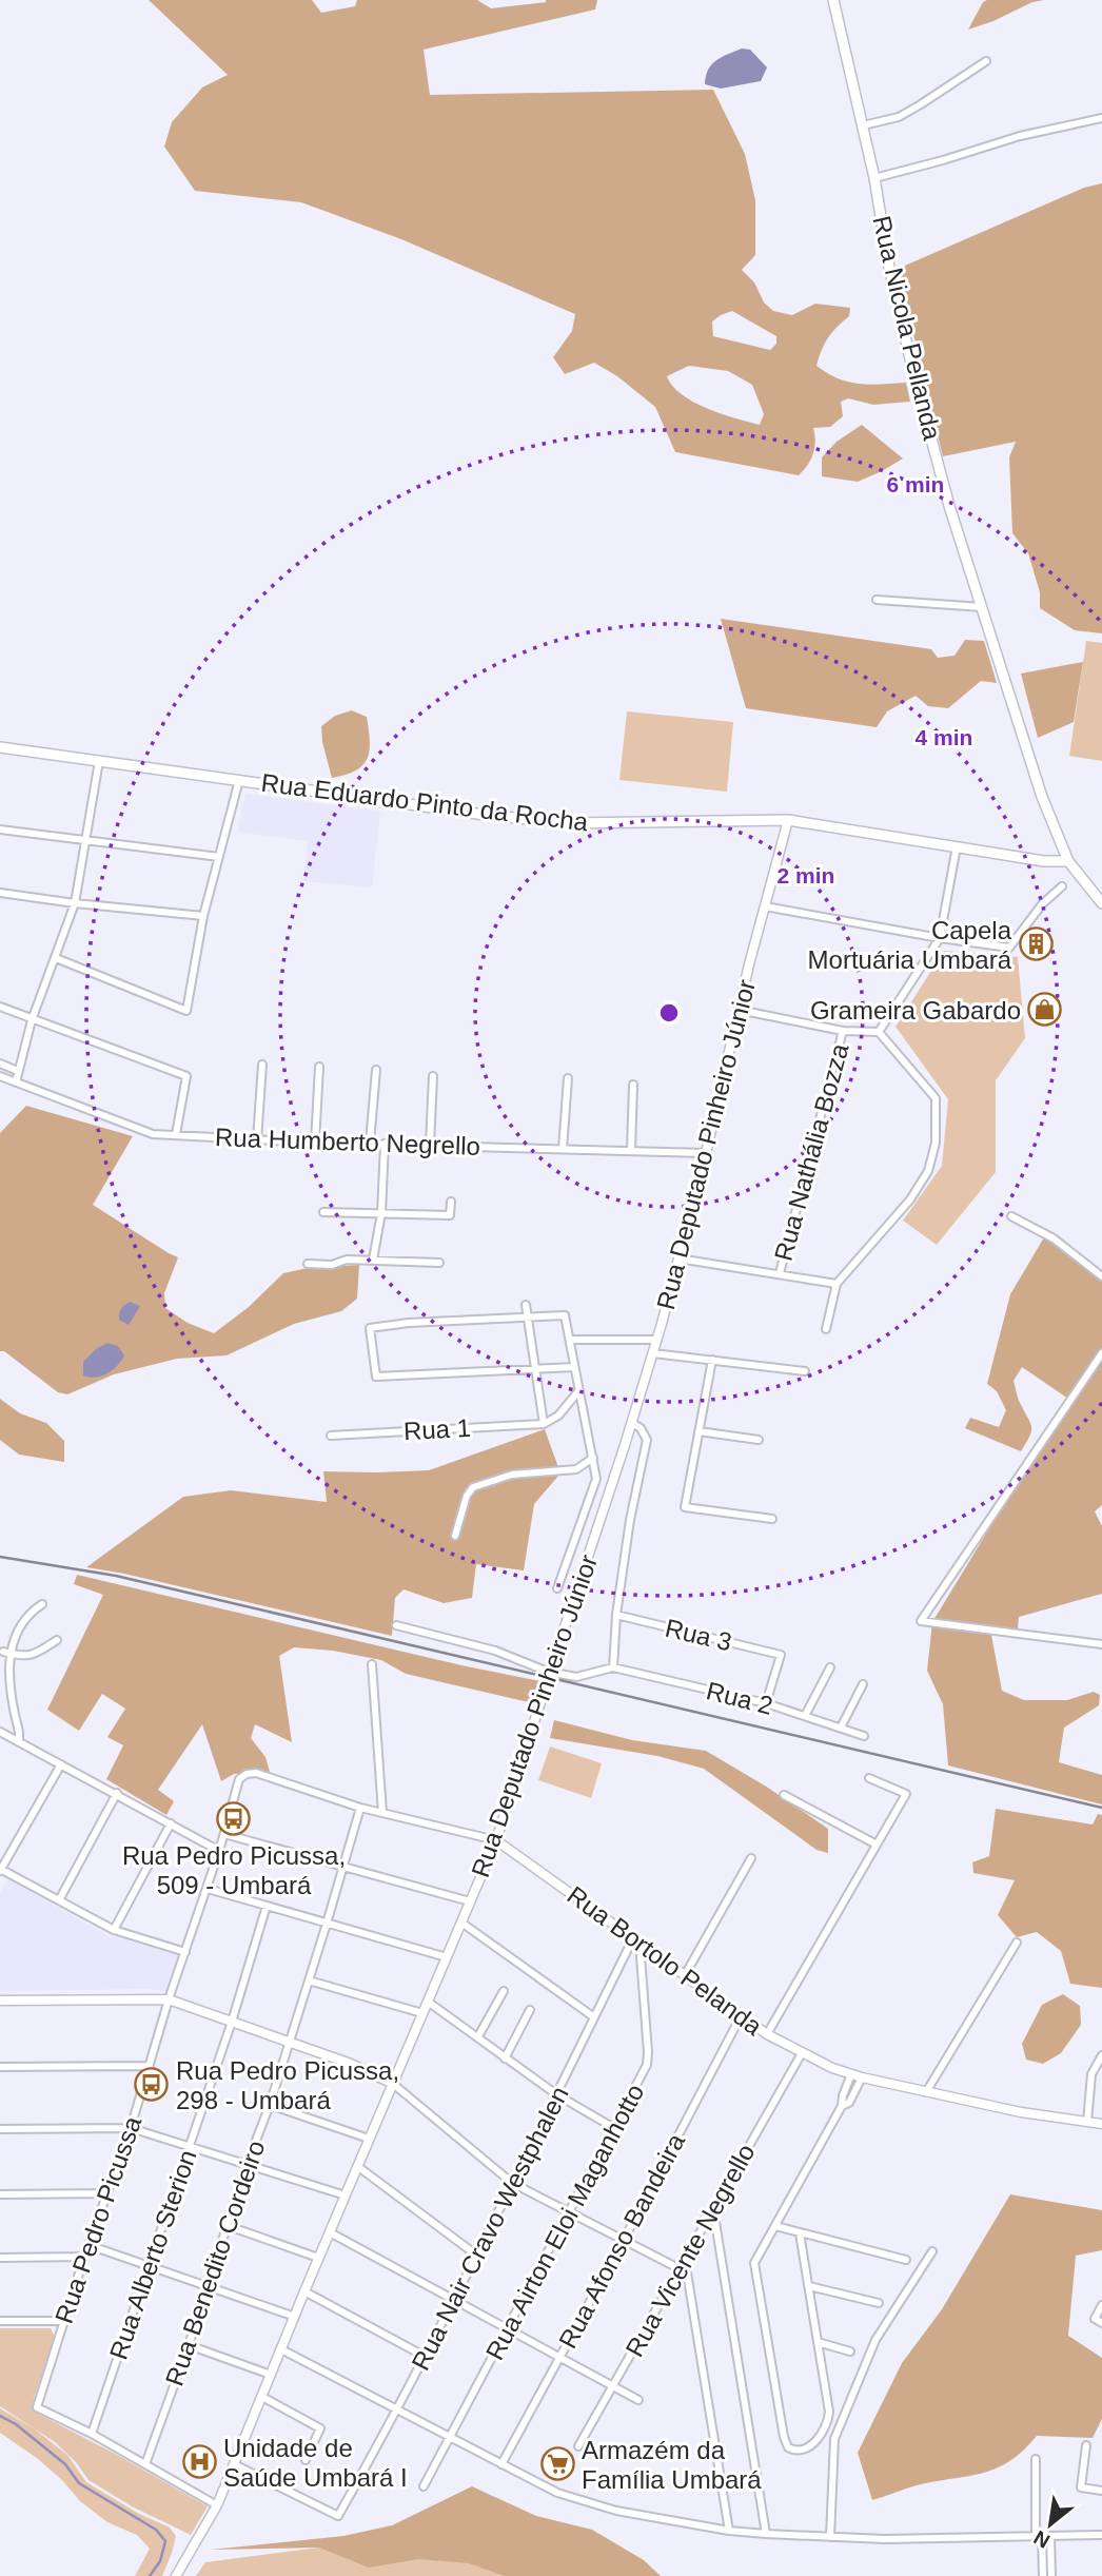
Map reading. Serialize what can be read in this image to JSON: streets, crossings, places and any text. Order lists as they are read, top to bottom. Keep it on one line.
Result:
{"streets":{"main road":["Rua Nicola Pellanda","Rua Eduardo Pinto da Rocha"],"street":["Rua Humberto Negrello","Rua Deputado Pinheiro Júnior","Rua Nathália Bozza","Rua 1","Rua 3","Rua 2","Rua Bortolo Pelanda","Rua Pedro Picussa","Rua Airton Eloi Maganhotto","Rua Nair Cravo Westphalen","Rua Afonso Bandeira","Rua Vicente Negrello","Rua Alberto Sterion","Rua Benedito Cordeiro"]},"crossings":[["Rua Nicola Pellanda","Rua Eduardo Pinto da Rocha"],["Rua Eduardo Pinto da Rocha","Rua Deputado Pinheiro Júnior"],["Rua Humberto Negrello","Rua Deputado Pinheiro Júnior"],["Rua Deputado Pinheiro Júnior","Rua Bortolo Pelanda"],["Rua Deputado Pinheiro Júnior","Rua Nair Cravo Westphalen"],["Rua 3","Rua 2"],["Rua Bortolo Pelanda","Rua Pedro Picussa"],["Rua Bortolo Pelanda","Rua Airton Eloi Maganhotto"],["Rua Bortolo Pelanda","Rua Nair Cravo Westphalen"],["Rua Bortolo Pelanda","Rua Afonso Bandeira"],["Rua Bortolo Pelanda","Rua Vicente Negrello"],["Rua Bortolo Pelanda","Rua Benedito Cordeiro"],["Rua Pedro Picussa","Rua Alberto Sterion"],["Rua Airton Eloi Maganhotto","Rua Nair Cravo Westphalen"]],"places":{"building":["Capela Mortuária Umbará"],"shop":["Grameira Gabardo"],"bus stop":["Rua Pedro Picussa, 509 - Umbará","Rua Pedro Picussa, 298 - Umbará"],"hospital":["Unidade de Saúde Umbará I"],"supermarket":["Armazém da Família Umbará"]},"north":"bottom left","rings":["6 min","4 min","2 min"]}
